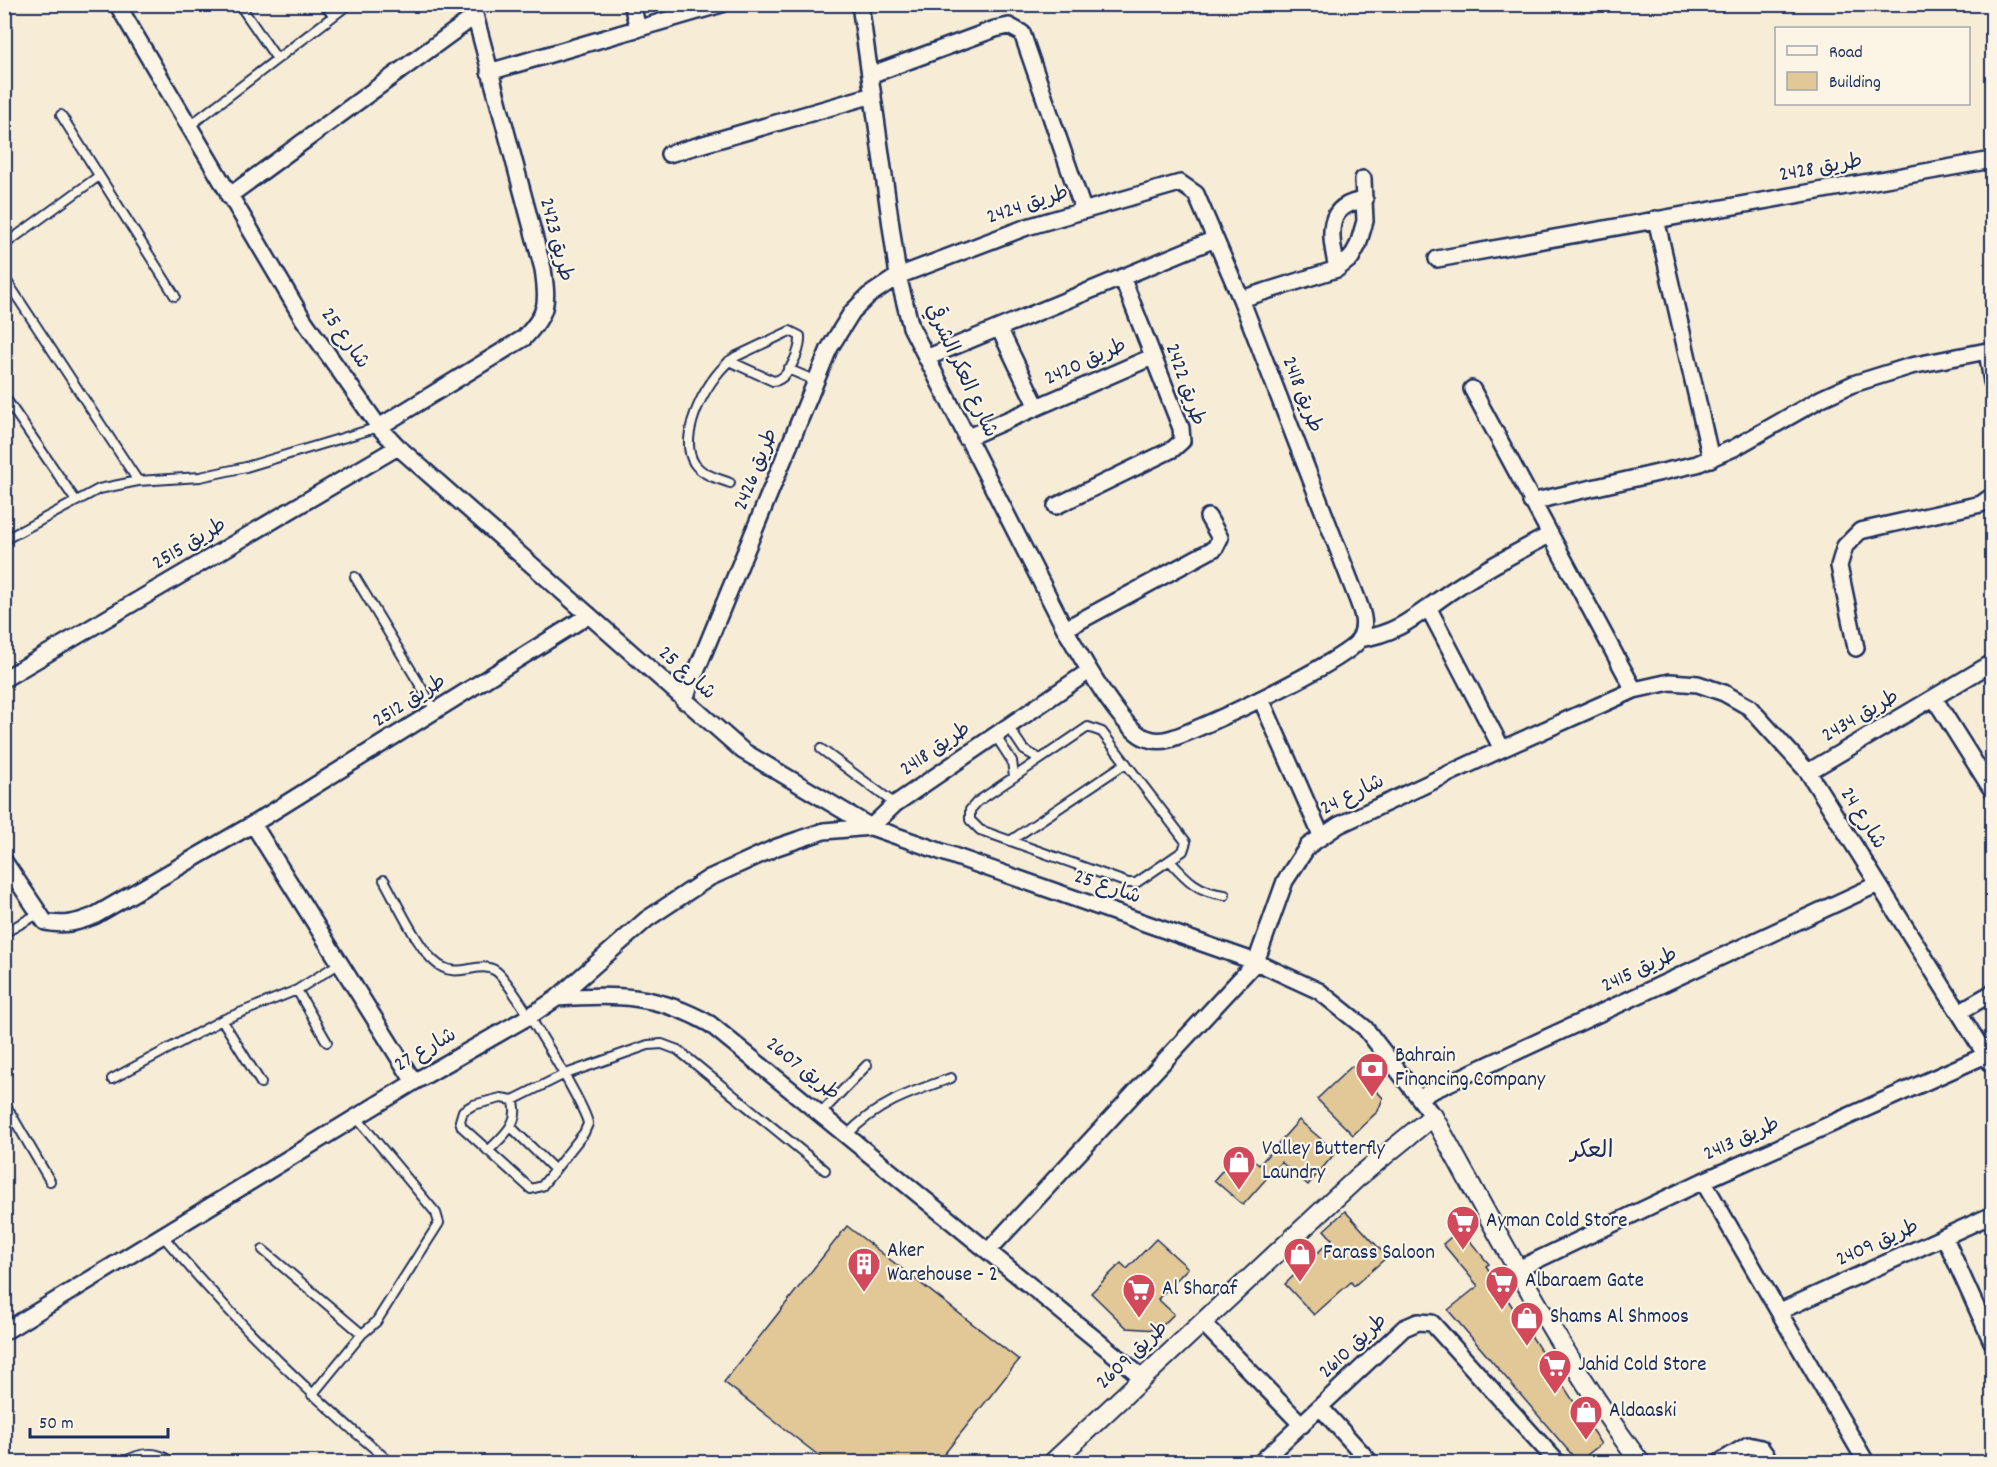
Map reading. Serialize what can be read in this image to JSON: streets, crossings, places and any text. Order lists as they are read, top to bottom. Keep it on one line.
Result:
{"streets":{"street":["طريق 2428","طريق 2424","طريق 2423","شارع 25","طريق 2420","شارع العكر الشرقي","طريق 2422","طريق 2418","طريق 2426","طريق 2515","طريق 2512","طريق 2434","شارع 24","طريق 2415","شارع 27","طريق 2607","طريق 2413","طريق 2409","طريق 2610","طريق 2609"]},"crossings":[["طريق 2424","شارع العكر الشرقي"],["طريق 2424","طريق 2418"],["طريق 2424","طريق 2426"],["طريق 2423","شارع 25"],["شارع 25","طريق 2418"],["شارع 25","طريق 2426"],["شارع 25","طريق 2515"],["شارع 25","طريق 2512"],["شارع 25","شارع 24"],["شارع 25","طريق 2415"],["شارع 25","شارع 27"],["شارع 25","طريق 2609"],["طريق 2420","شارع العكر الشرقي"],["طريق 2420","طريق 2422"],["شارع العكر الشرقي","طريق 2418"],["شارع العكر الشرقي","طريق 2426"],["طريق 2418","شارع 27"],["طريق 2434","شارع 24"],["شارع 24","طريق 2415"],["شارع 24","طريق 2413"],["شارع 27","طريق 2607"],["طريق 2607","طريق 2609"]],"districts":["العكر"],"places":{"bank":["Bahrain Financing Company"],"shop":["Valley Butterfly Laundry","Farass Saloon","Shams Al Shmoos","Aldaaski"],"supermarket":["Ayman Cold Store","Albaraem Gate","Al Sharaf","Jahid Cold Store"],"building":["Aker Warehouse - 2"]},"legend":["Road","Building"],"scale_bar":"50 m"}
